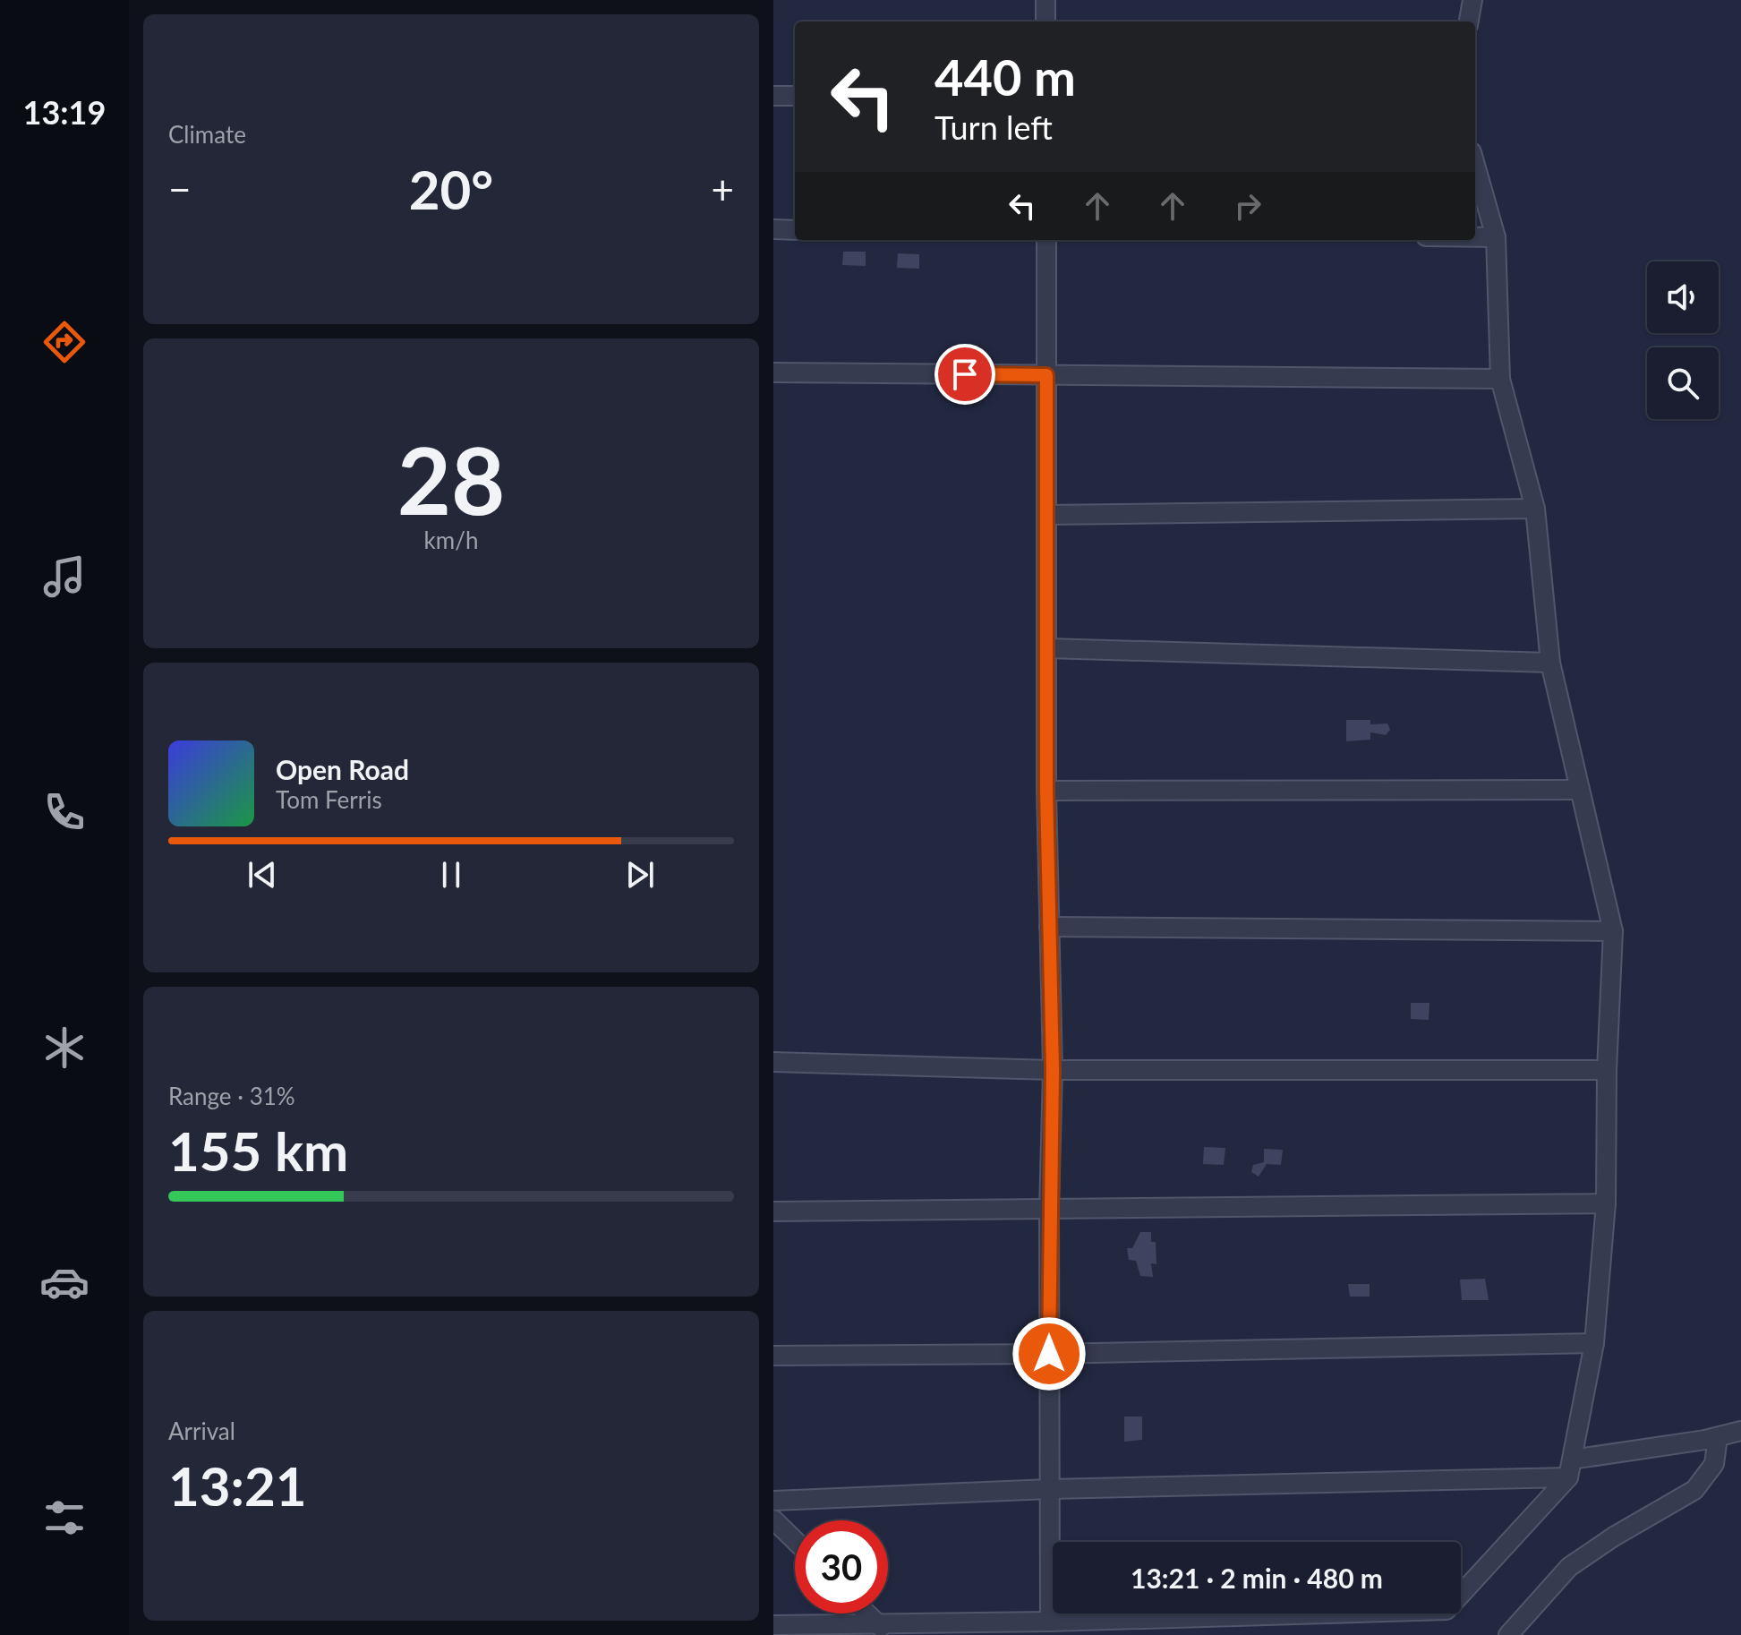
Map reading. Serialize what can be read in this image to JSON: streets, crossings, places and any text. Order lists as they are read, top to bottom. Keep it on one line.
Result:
{"page":{"tabs":"13:19","tile":["Climate",["28","km/h"],["Range · 31%","155 km"],["Arrival","13:21"]],"turn":["440 m","Turn left"],"heat":["−","20°","+"],"song":["Open Road","Tom Ferris"],"limit":"30","trip":"13:21 · 2 min · 480 m"}}
